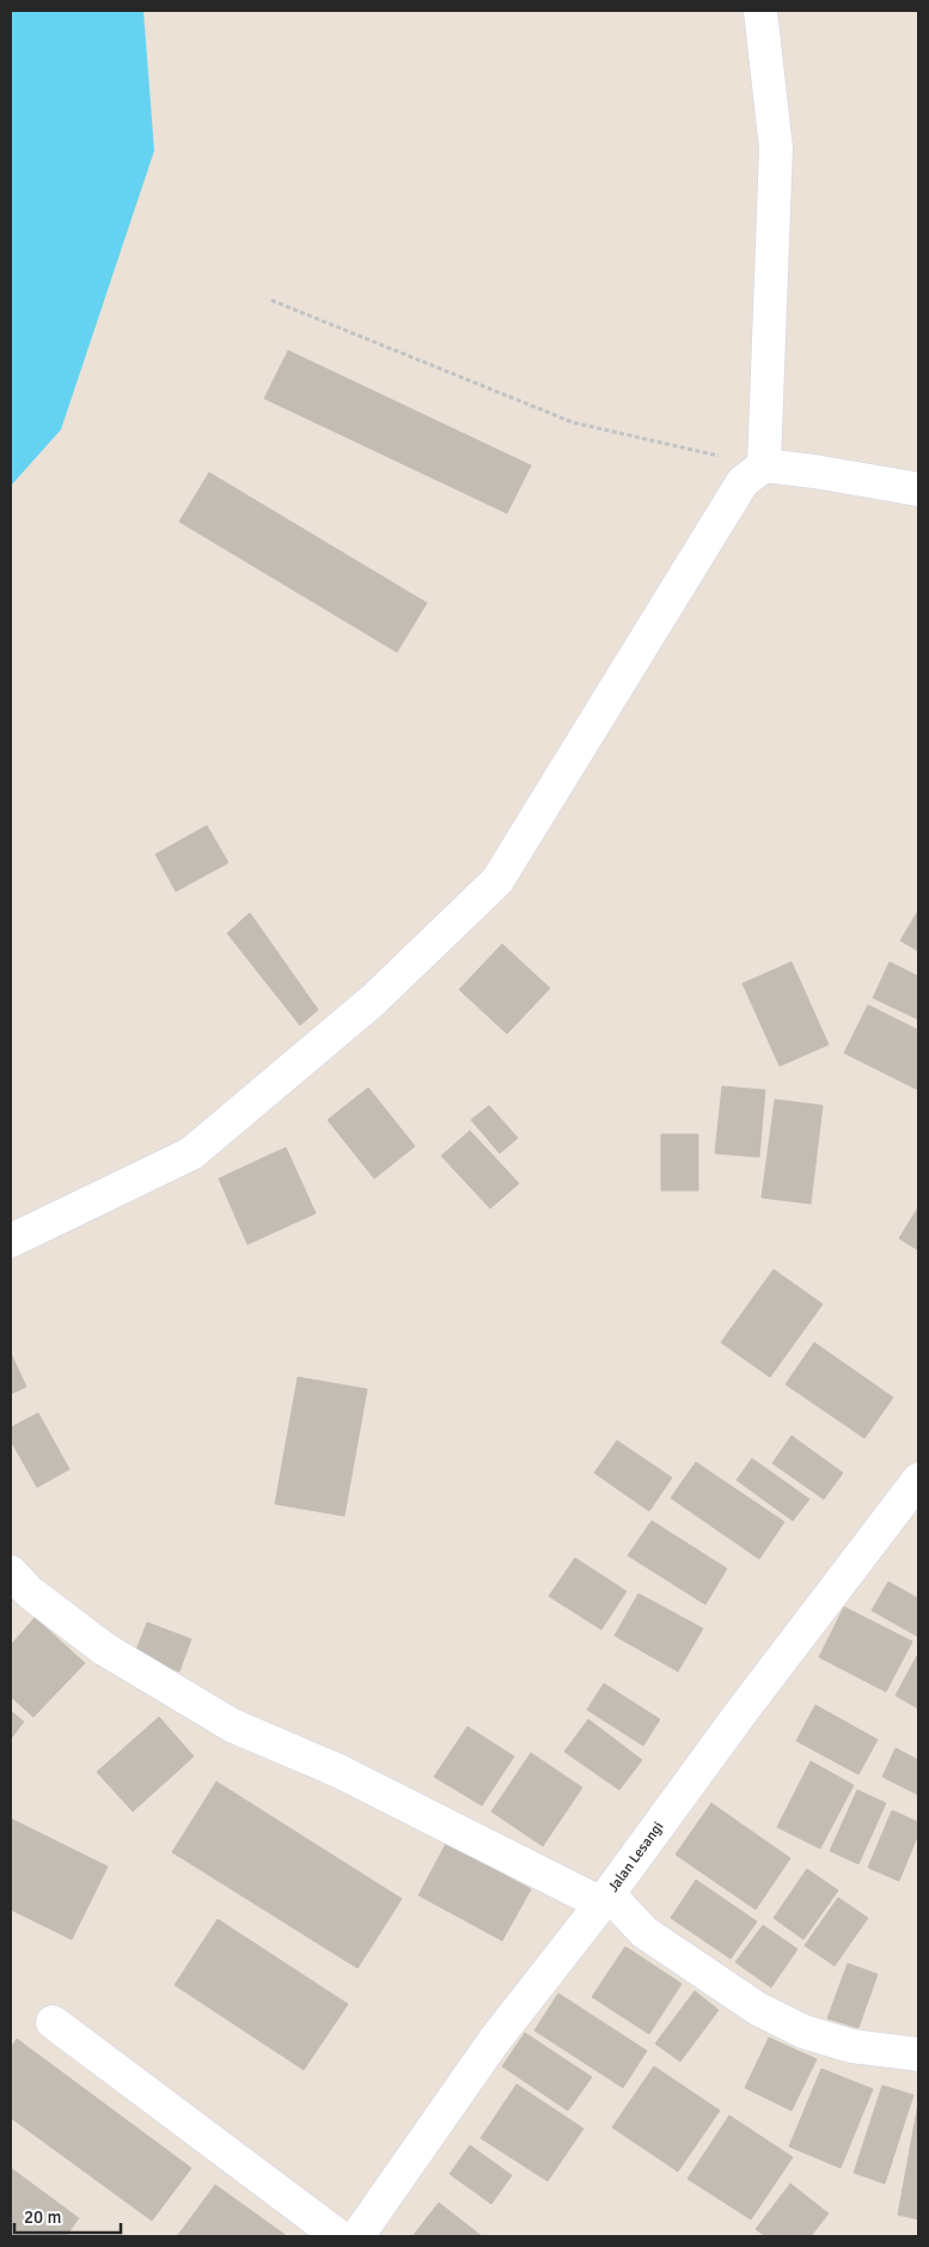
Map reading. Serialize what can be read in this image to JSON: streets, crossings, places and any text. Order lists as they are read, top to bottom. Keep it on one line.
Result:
{"streets":{"street":["Jalan Lesangi"]},"scale_bar":"20 m"}
